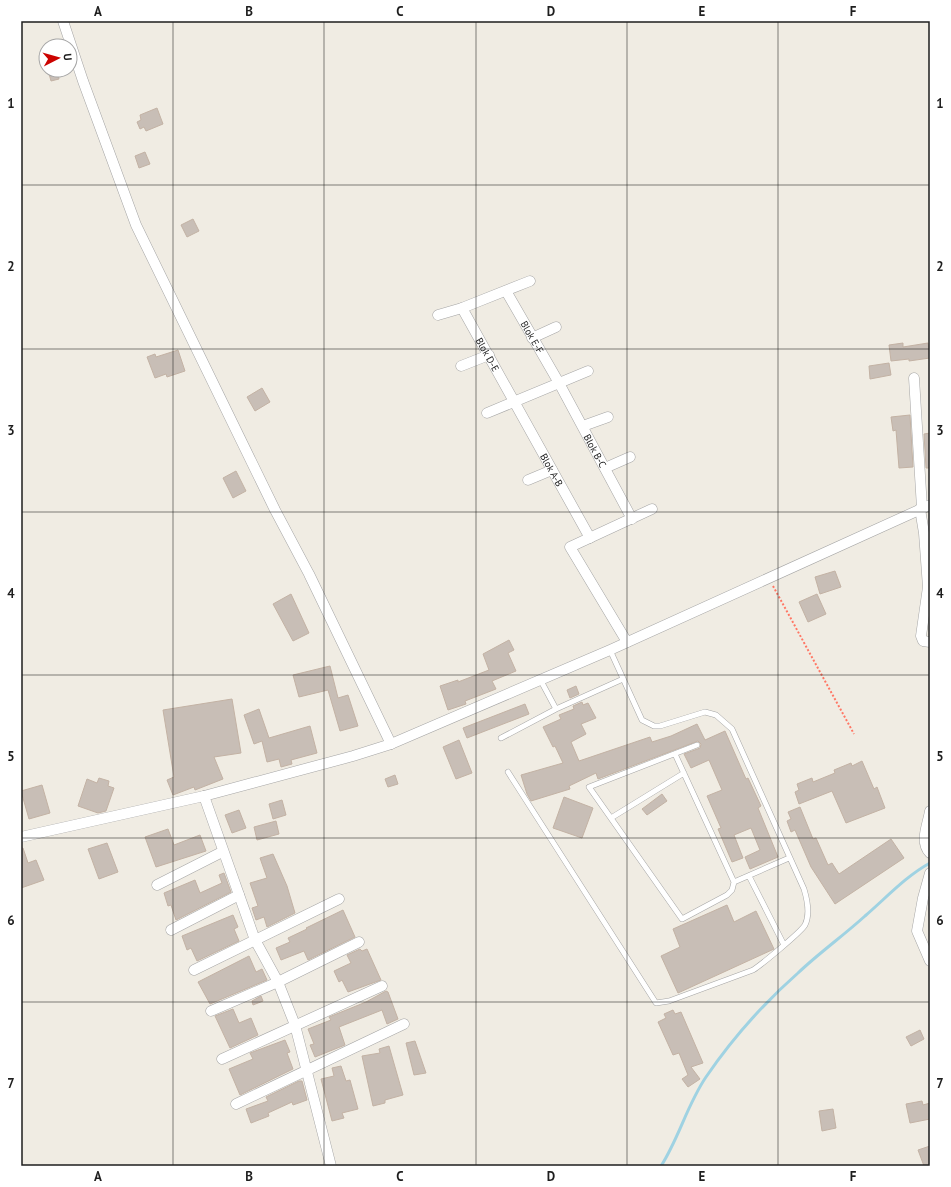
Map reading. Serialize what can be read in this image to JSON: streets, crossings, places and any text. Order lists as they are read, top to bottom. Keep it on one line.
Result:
{"streets":{"street":["Blok E-F","Blok D-E","Blok B-C","Blok A-B"]},"crossings":[["Blok E-F","Blok B-C"],["Blok D-E","Blok A-B"]],"north":"right","grid":{"columns":["A","B","C","D","E","F"],"rows":["1","2","3","4","5","6","7"]}}
